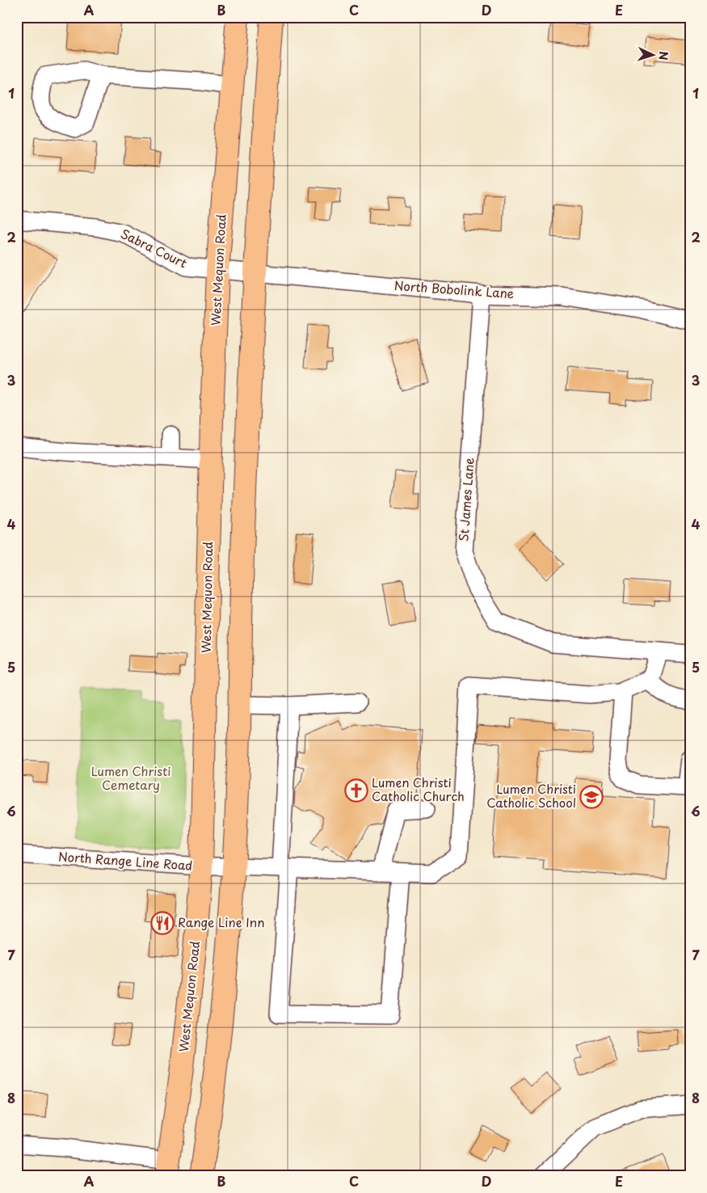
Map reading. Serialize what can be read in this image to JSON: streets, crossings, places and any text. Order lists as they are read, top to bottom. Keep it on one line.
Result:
{"streets":{"main road":["West Mequon Road"],"street":["Sabra Court","North Bobolink Lane","St James Lane","North Range Line Road"]},"crossings":[["Sabra Court","West Mequon Road"],["Sabra Court","North Bobolink Lane"],["West Mequon Road","North Bobolink Lane"],["West Mequon Road","North Range Line Road"],["North Bobolink Lane","St James Lane"]],"parks":["Lumen Christi Cemetary"],"places":{"church":["Lumen Christi Catholic Church"],"school or university":["Lumen Christi Catholic School"],"restaurant":["Range Line Inn"]},"north":"right","grid":{"columns":["A","B","C","D","E"],"rows":["1","2","3","4","5","6","7","8"]}}
